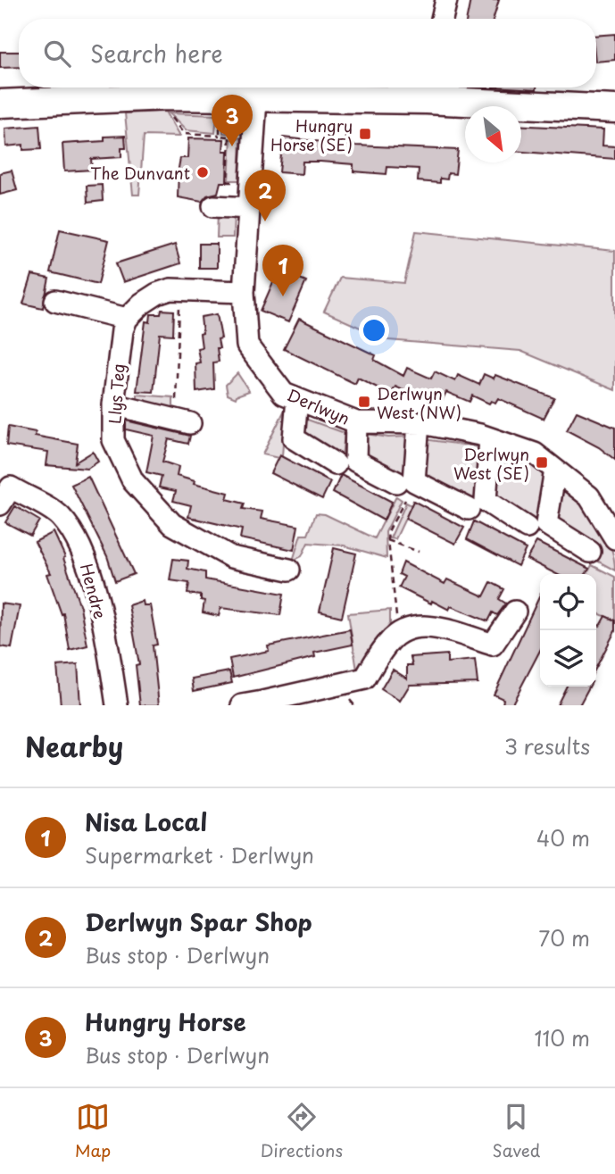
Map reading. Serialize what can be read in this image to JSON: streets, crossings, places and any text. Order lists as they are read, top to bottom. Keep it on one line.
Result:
{"streets":{"street":["Llys Teg","Derlwyn","Hendre"]},"places":{"transit":["Hungry Horse (SE)","Derlwyn West (NW)","Derlwyn West (SE)"],"other":["The Dunvant"]},"north":"bottom right","page":{"search":"Search here","pins":["3","2","1"],"heading":["Nearby","3 results"],"list":[{"mark":"1","name":"Nisa Local","note":"Supermarket · Derlwyn","value":"40 m"},{"mark":"2","name":"Derlwyn Spar Shop","note":"Bus stop · Derlwyn","value":"70 m"},{"mark":"3","name":"Hungry Horse","note":"Bus stop · Derlwyn","value":"110 m"}],"nav":["Map","Directions","Saved"]}}
